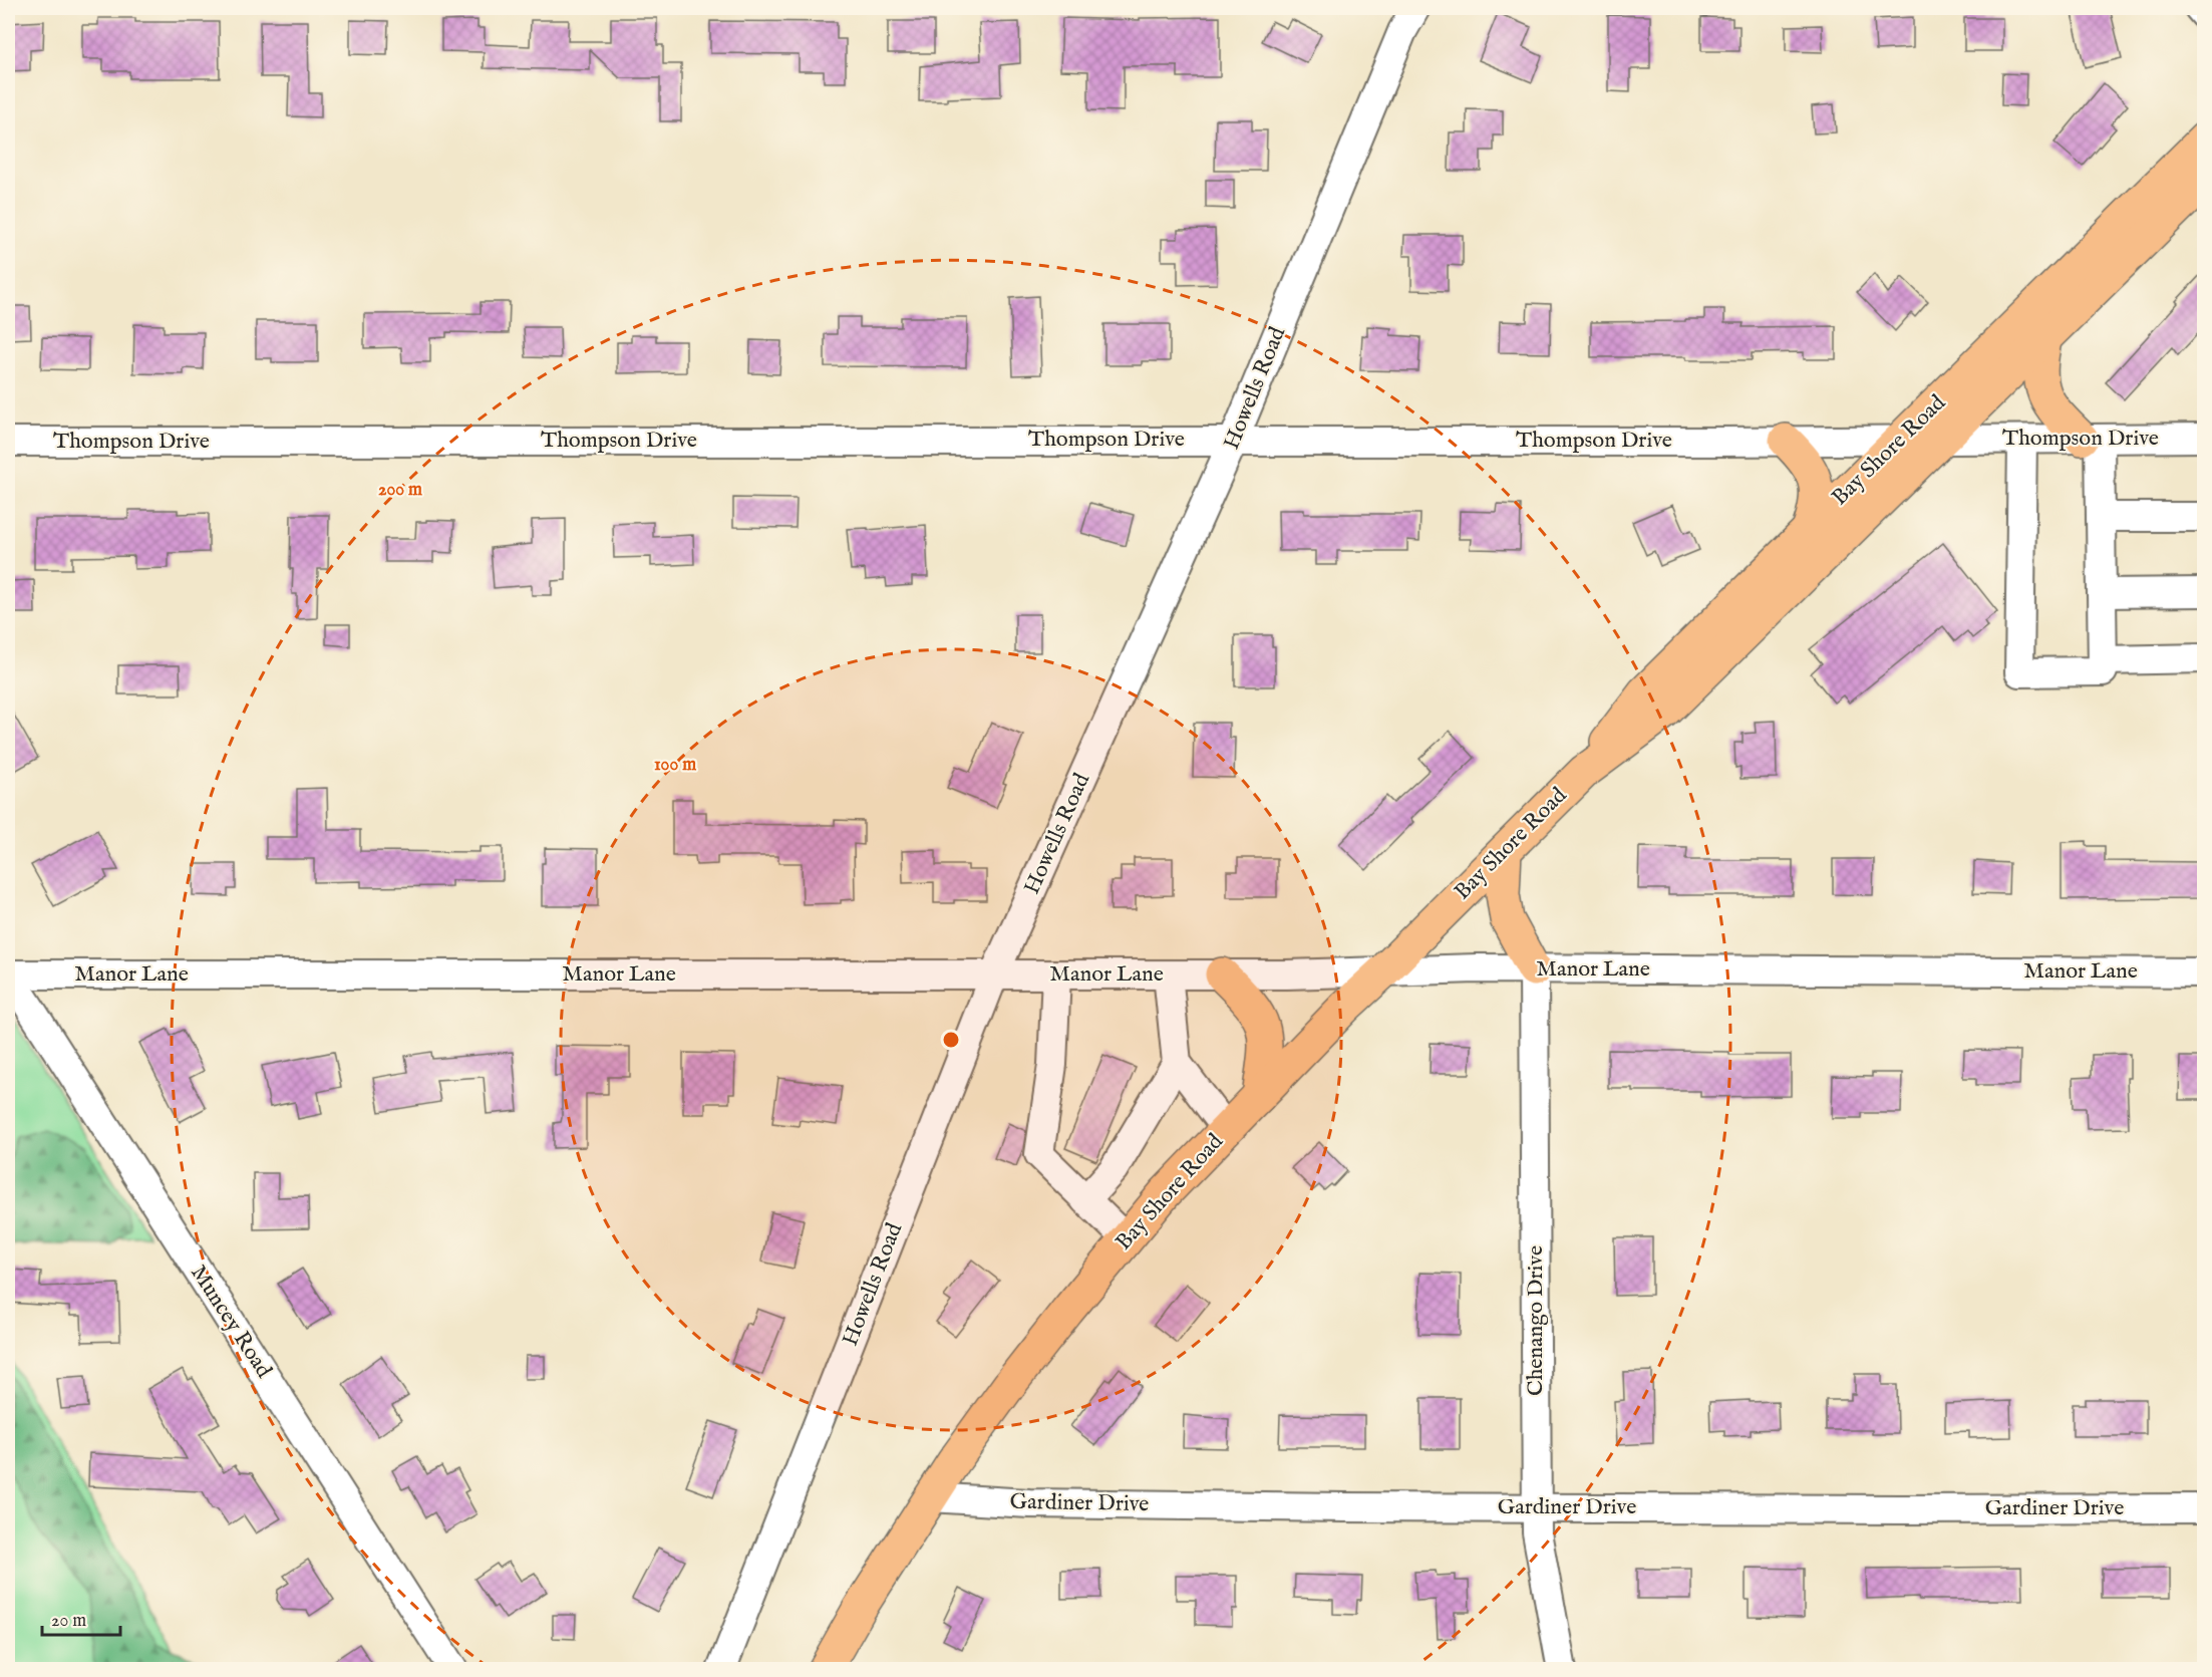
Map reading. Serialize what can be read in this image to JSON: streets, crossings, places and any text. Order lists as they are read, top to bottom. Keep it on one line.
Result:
{"streets":{"main road":["Bay Shore Road"],"street":["Howells Road","Thompson Drive","Manor Lane","Chenango Drive","Muncey Road","Gardiner Drive"]},"crossings":[["Howells Road","Thompson Drive"],["Howells Road","Manor Lane"],["Thompson Drive","Bay Shore Road"],["Bay Shore Road","Manor Lane"],["Bay Shore Road","Gardiner Drive"],["Manor Lane","Chenango Drive"],["Manor Lane","Muncey Road"],["Chenango Drive","Gardiner Drive"]],"scale_bar":"20 m","rings":["200 m","100 m"]}
